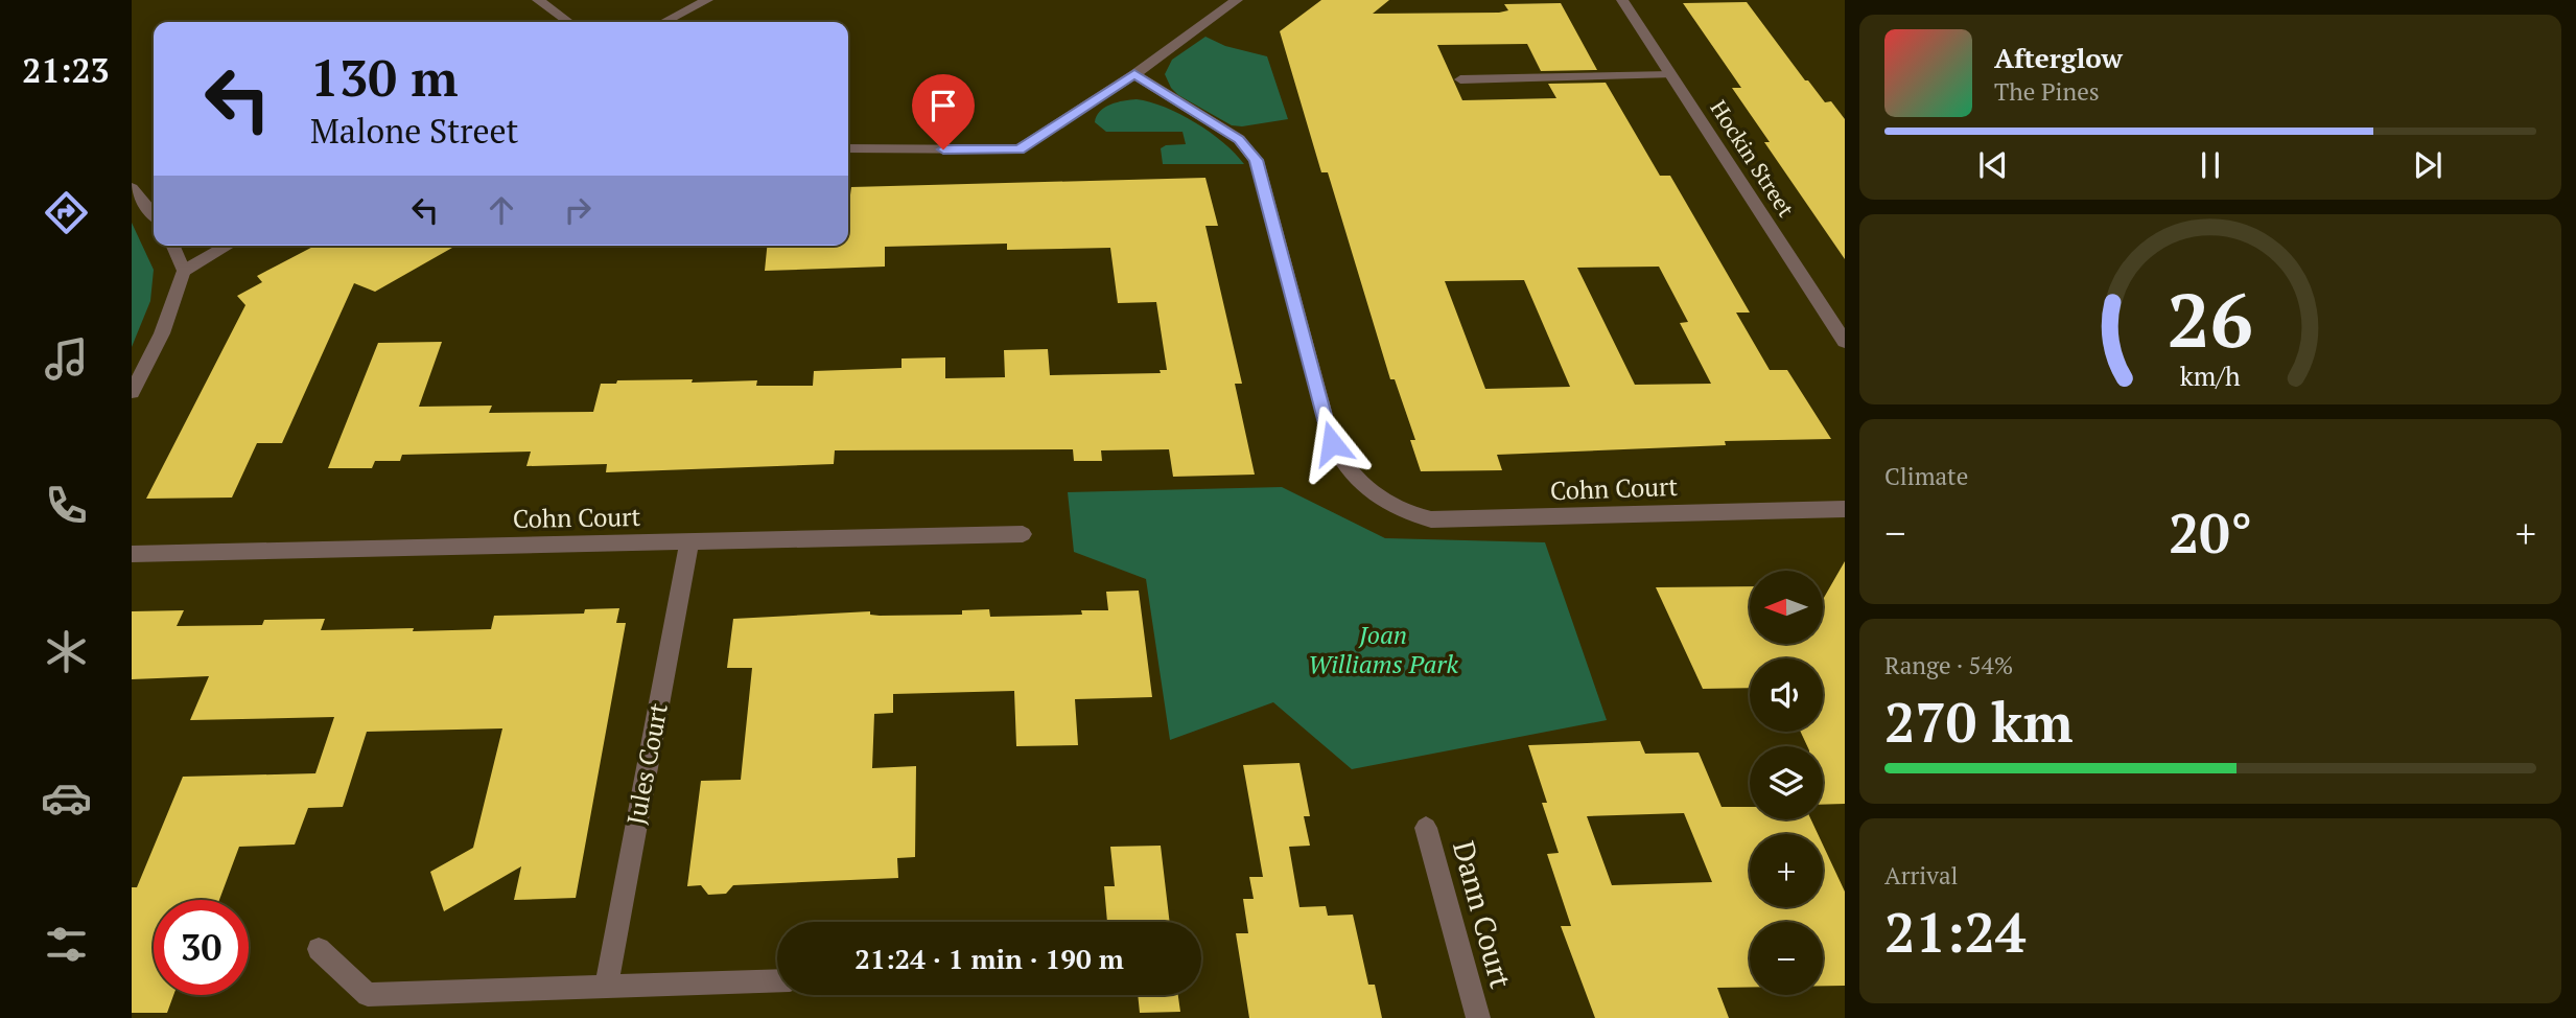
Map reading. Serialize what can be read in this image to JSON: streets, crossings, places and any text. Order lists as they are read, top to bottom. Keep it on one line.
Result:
{"streets":{"street":["Hockin Street","Cohn Court","Jules Court","Dann Court"]},"crossings":[["Cohn Court","Jules Court"]],"parks":["Joan Williams Park"],"north":"left","page":{"tabs":"21:23","turn":["130 m","Malone Street"],"song":["Afterglow","The Pines"],"tile":["Climate",["Range · 54%","270 km"],["Arrival","21:24"]],"heat":["−","20°","+"],"map_buttons":["+","−"],"limit":"30","trip":"21:24 · 1 min · 190 m","gauge":["26","km/h"]}}
